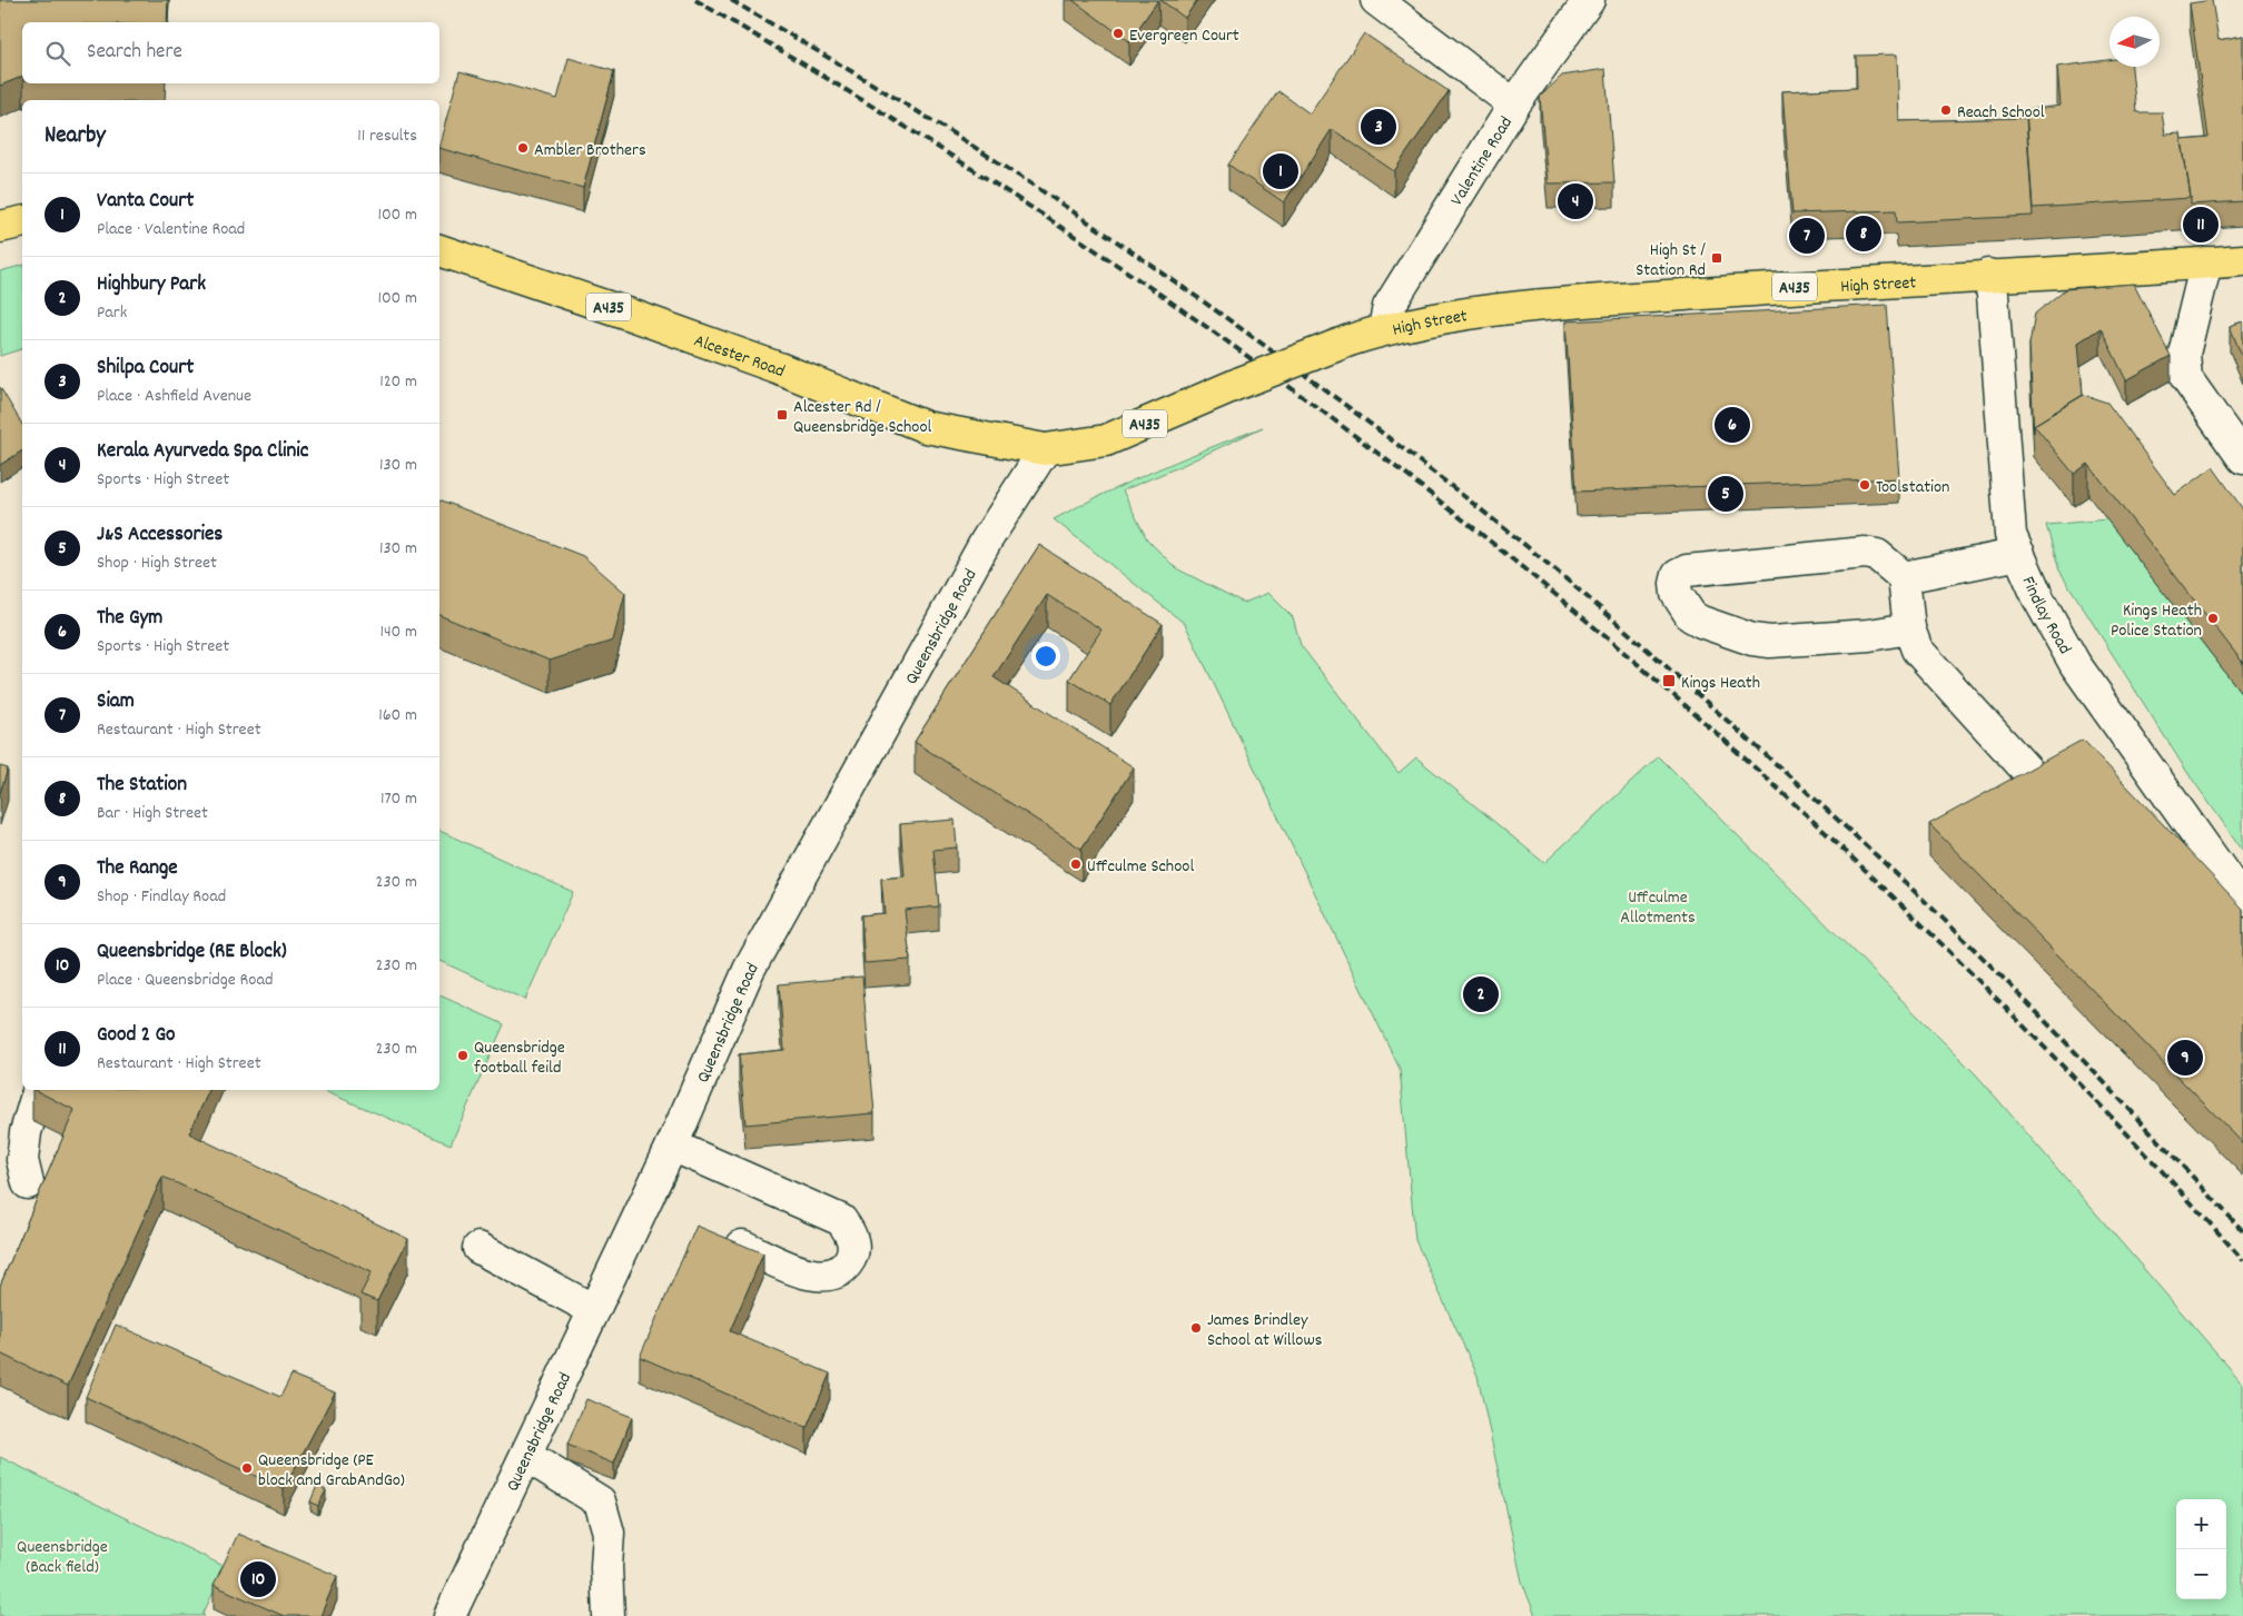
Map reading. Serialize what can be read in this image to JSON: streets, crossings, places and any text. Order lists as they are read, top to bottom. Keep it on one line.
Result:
{"streets":{"highway":["High Street","A435","Alcester Road"],"street":["Valentine Road","Findlay Road","Queensbridge Road"]},"crossings":[["Valentine Road","High Street"],["High Street","Alcester Road"],["High Street","Findlay Road"],["High Street","Queensbridge Road"],["Alcester Road","Queensbridge Road"]],"parks":["Uffculme Allotments","Queensbridge (Back field)"],"places":{"other":["Evergreen Court","Reach School","Ambler Brothers","Toolstation","Kings Heath Police Station","Uffculme School","Queensbridge football feild","James Brindley School at Willows","Queensbridge (PE block and GrabAndGo)"],"transit":["High St / Station Rd","Alcester Rd / Queensbridge School","Kings Heath"]},"north":"left","page":{"search":"Search here","heading":["Nearby","11 results"],"pins":["3","1","4","11","8","7","6","5","2","9","10"],"list":[{"mark":"1","name":"Vanta Court","note":"Place · Valentine Road","value":"100 m"},{"mark":"2","name":"Highbury Park","note":"Park","value":"100 m"},{"mark":"3","name":"Shilpa Court","note":"Place · Ashfield Avenue","value":"120 m"},{"mark":"4","name":"Kerala Ayurveda Spa Clinic","note":"Sports · High Street","value":"130 m"},{"mark":"5","name":"J&S Accessories","note":"Shop · High Street","value":"130 m"},{"mark":"6","name":"The Gym","note":"Sports · High Street","value":"140 m"},{"mark":"7","name":"Siam","note":"Restaurant · High Street","value":"160 m"},{"mark":"8","name":"The Station","note":"Bar · High Street","value":"170 m"},{"mark":"9","name":"The Range","note":"Shop · Findlay Road","value":"230 m"},{"mark":"10","name":"Queensbridge (RE Block)","note":"Place · Queensbridge Road","value":"230 m"},{"mark":"11","name":"Good 2 Go","note":"Restaurant · High Street","value":"230 m"}],"map_buttons":["+","−"]}}
